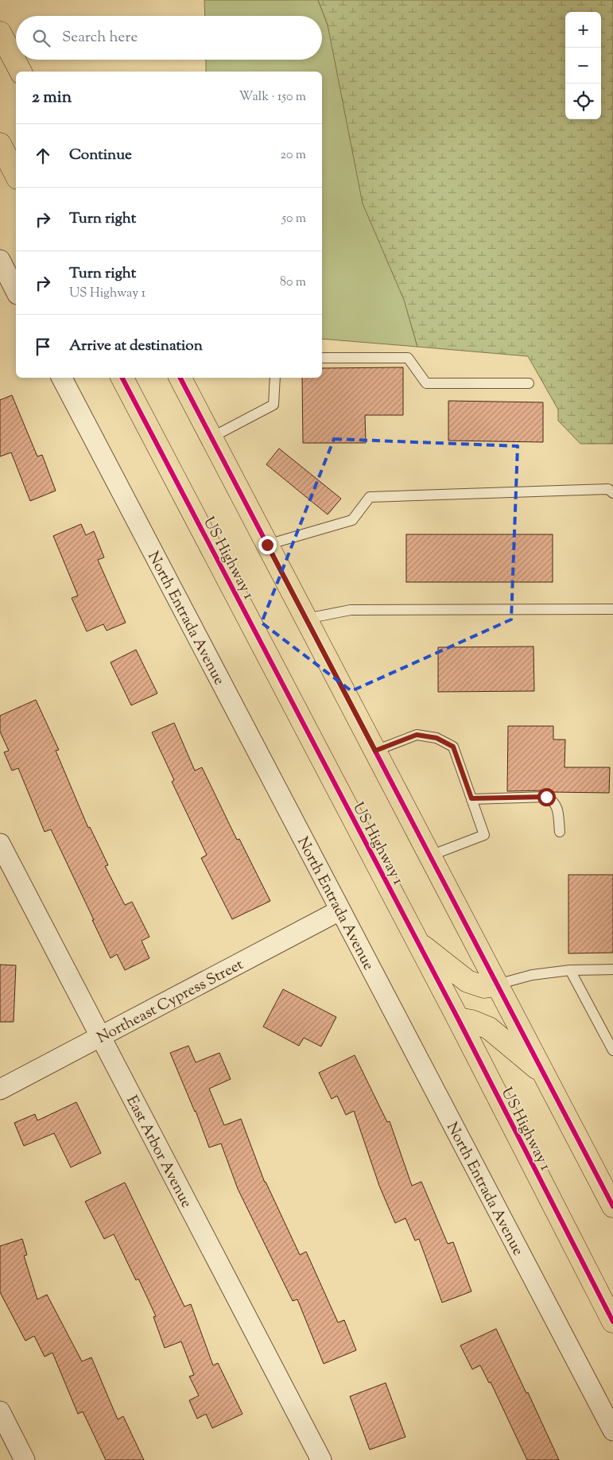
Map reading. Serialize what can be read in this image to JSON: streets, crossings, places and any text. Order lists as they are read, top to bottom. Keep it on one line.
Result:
{"streets":{"main road":["US Highway 1"],"street":["North Entrada Avenue","Northeast Cypress Street","East Arbor Avenue"]},"crossings":[["North Entrada Avenue","Northeast Cypress Street"],["Northeast Cypress Street","East Arbor Avenue"]],"page":{"map_buttons":["+","−"],"search":"Search here","heading":["2 min","Walk · 150 m"],"list":[["Continue","20 m"],["Turn right","50 m"],["Turn right","US Highway 1","80 m"],"Arrive at destination"]}}
